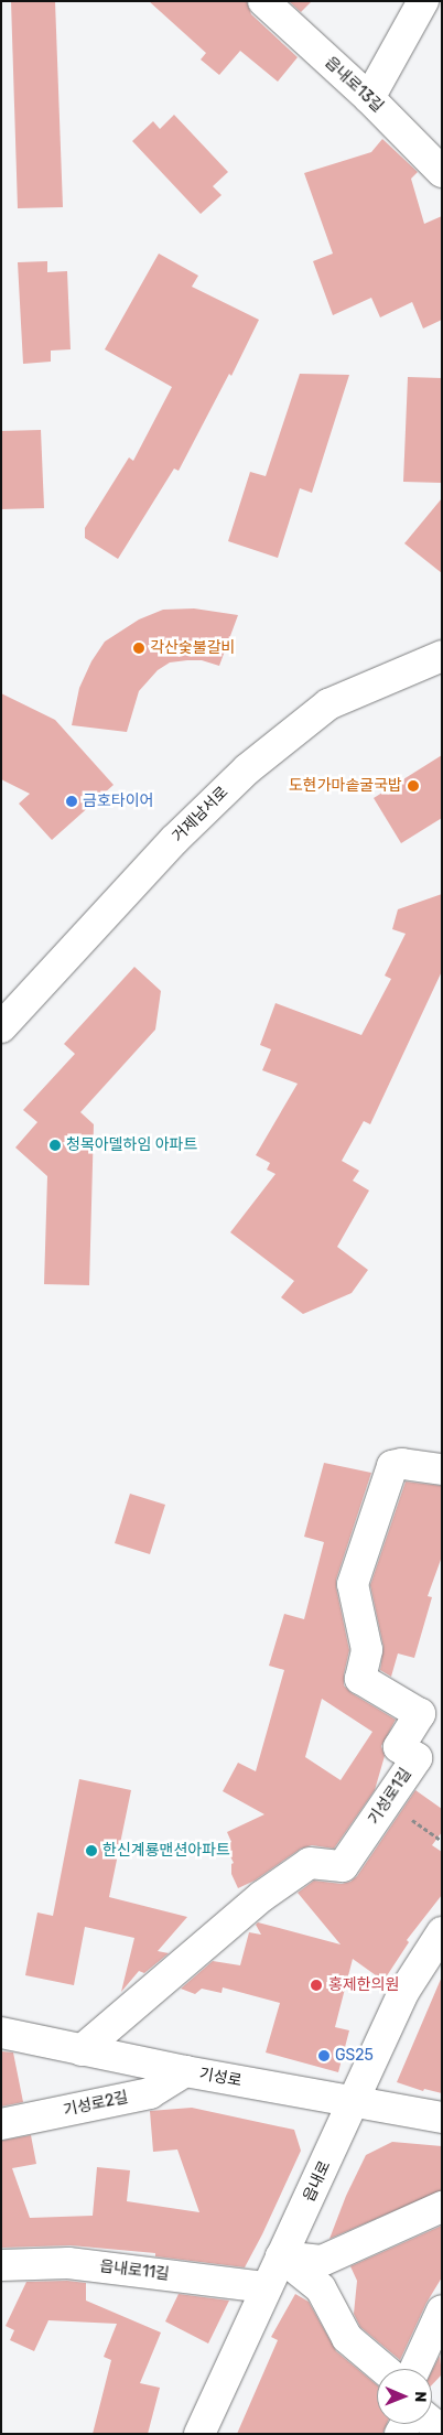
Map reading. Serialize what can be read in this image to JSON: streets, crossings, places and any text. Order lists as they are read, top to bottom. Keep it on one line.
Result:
{"streets":{"street":["읍내로13길","거제남서로","기성로1길","기성로","기성로2길","읍내로","읍내로11길"]},"crossings":[["기성로1길","기성로"],["기성로","기성로2길"],["기성로","읍내로"],["읍내로","읍내로11길"]],"places":["각산숯불갈비","도현가마솥굴국밥","금호타이어","청목아델하임 아파트","한신계룡맨션아파트","홍제한의원","GS25"],"north":"right"}
